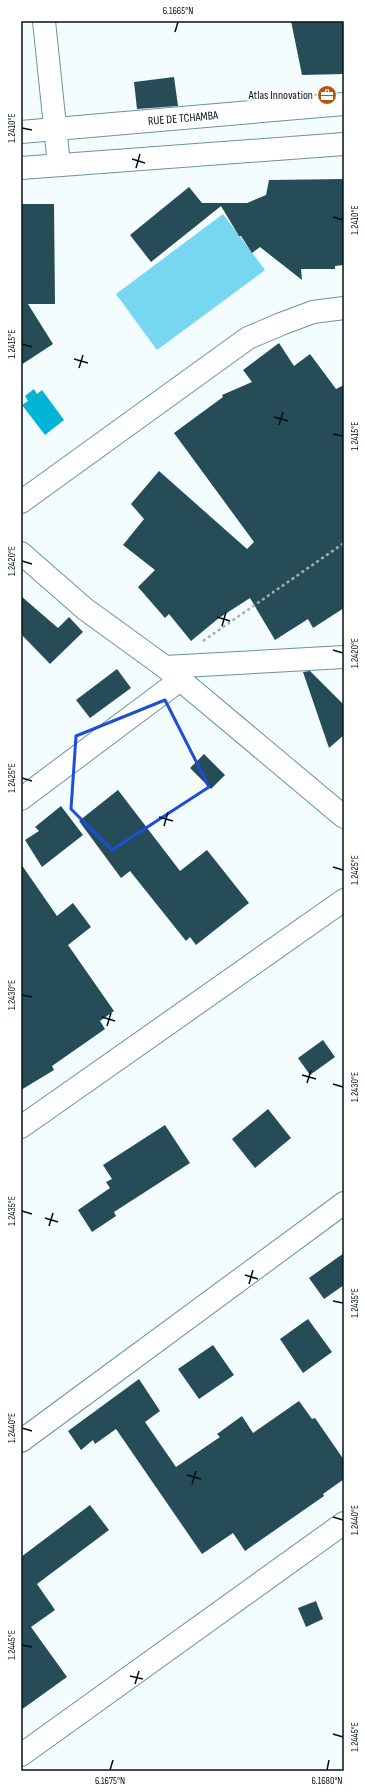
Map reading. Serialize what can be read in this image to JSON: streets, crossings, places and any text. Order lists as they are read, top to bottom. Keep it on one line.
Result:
{"streets":{"street":["RUE DE TCHAMBA"]},"places":{"office":["Atlas Innovation"]},"coordinates":["6.1665°N","1.2410°E","1.2415°E","1.2420°E","1.2425°E","1.2430°E","1.2435°E","1.2440°E","1.2445°E","6.1675°N","6.1680°N"]}
